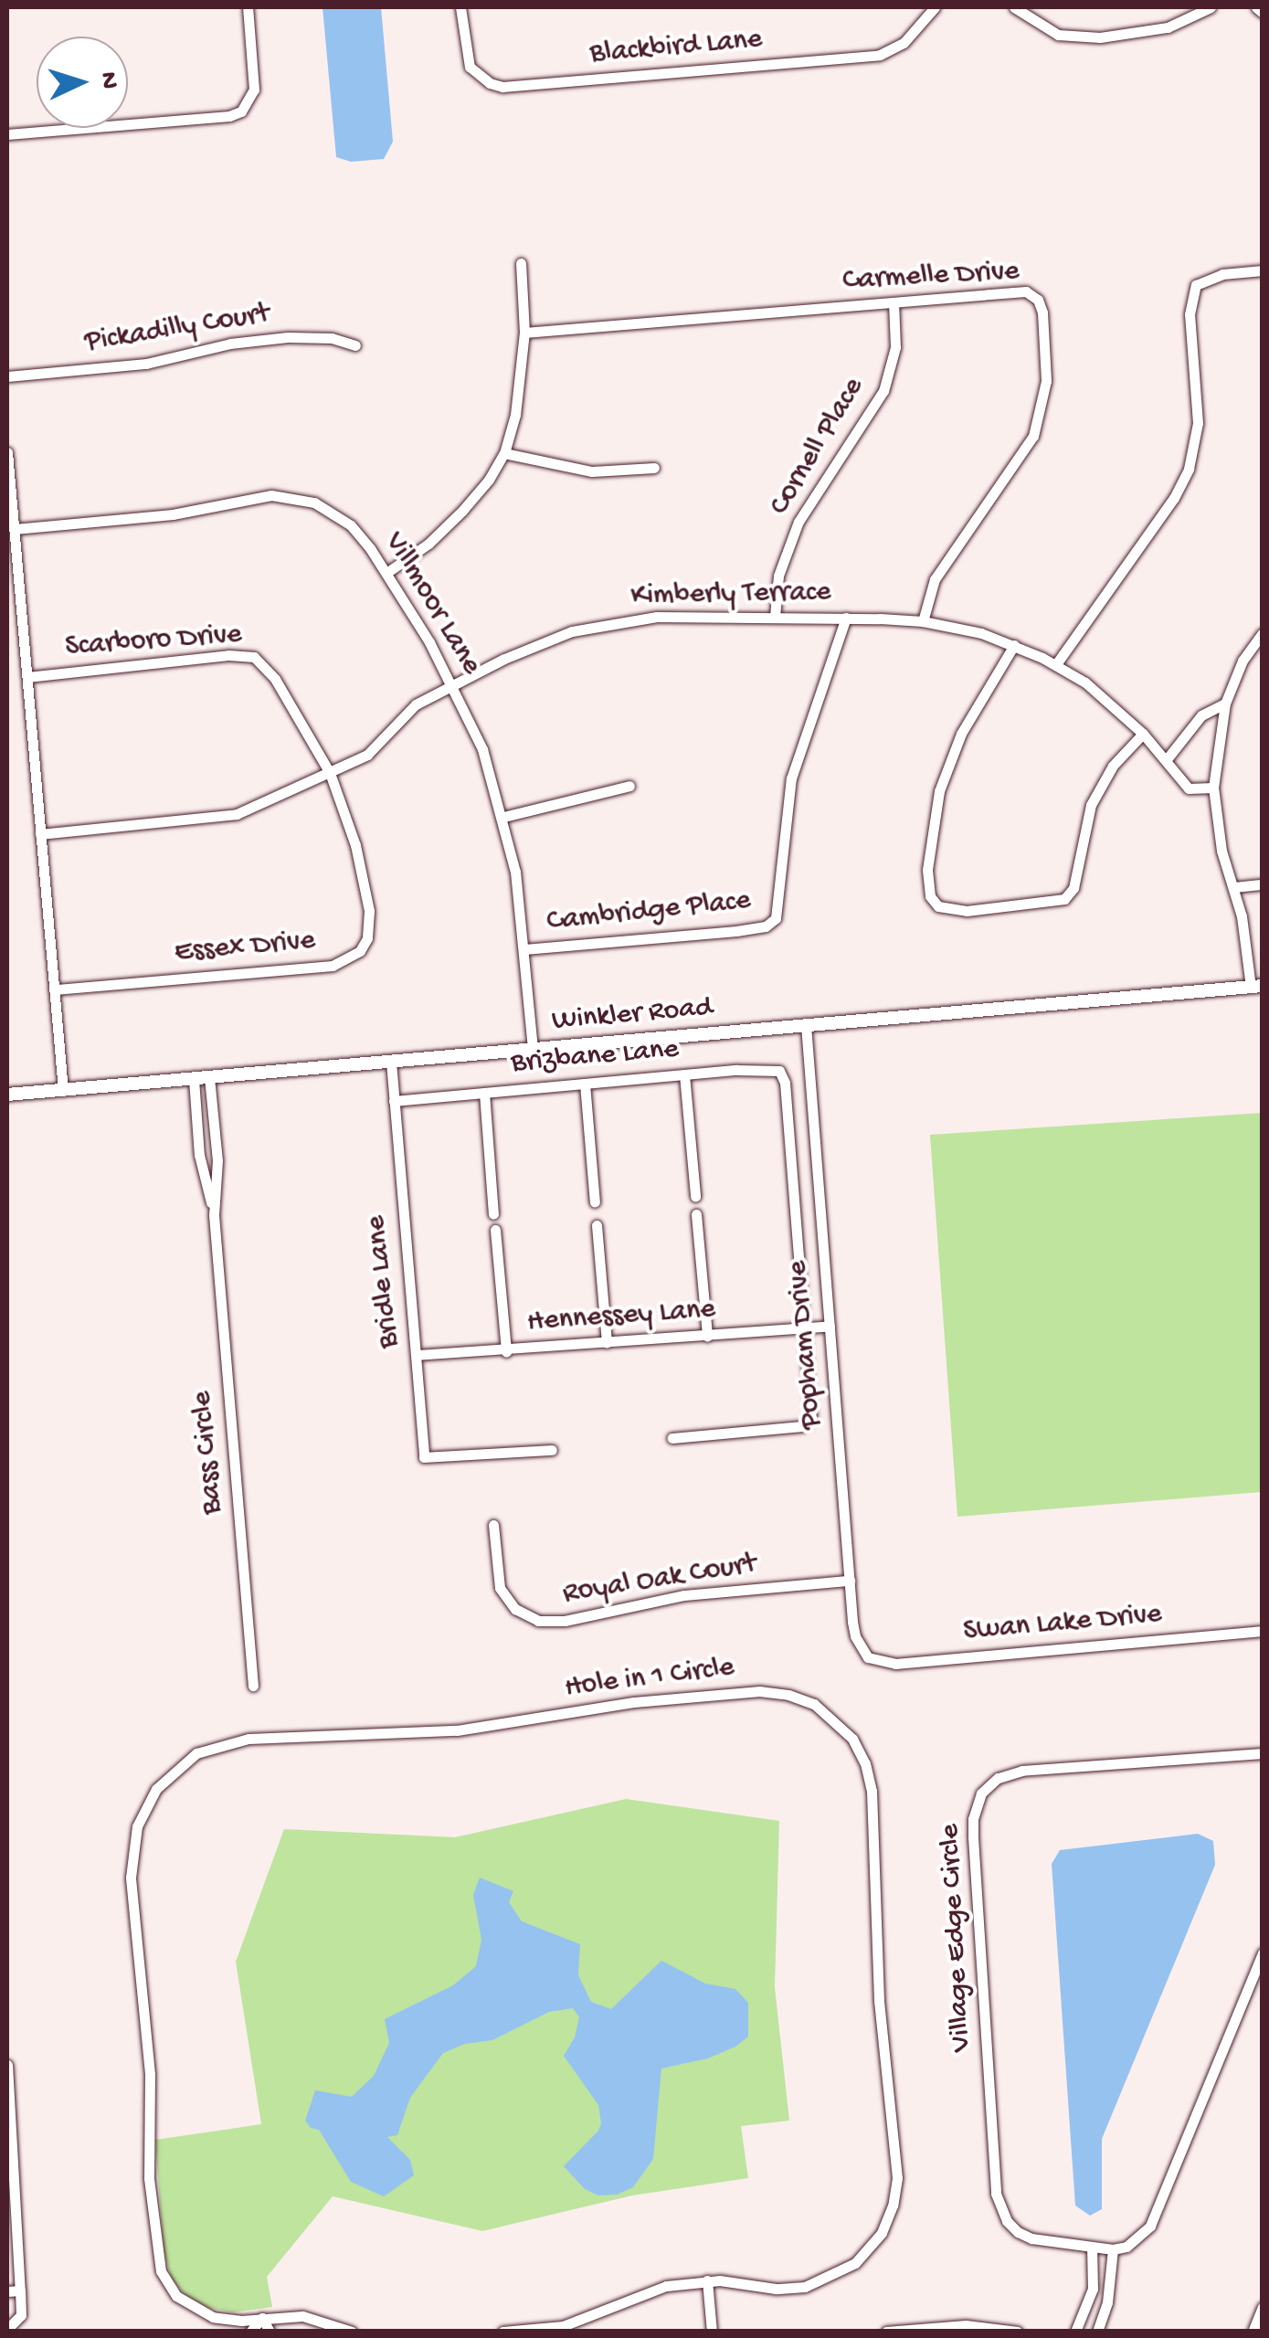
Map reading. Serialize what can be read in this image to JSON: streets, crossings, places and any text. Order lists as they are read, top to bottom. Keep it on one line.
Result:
{"streets":{"street":["Blackbird Lane","Carmelle Drive","Pickadilly Court","Cornell Place","Kimberly Terrace","Villmoor Lane","Scarboro Drive","Cambridge Place","Essex Drive","Winkler Road","Brizbane Lane","Bridle Lane","Hennessey Lane","Popham Drive","Bass Circle","Royal Oak Court","Swan Lake Drive","Hole in 1 Circle","Village Edge Circle"]},"crossings":[["Carmelle Drive","Cornell Place"],["Carmelle Drive","Kimberly Terrace"],["Cornell Place","Kimberly Terrace"],["Kimberly Terrace","Villmoor Lane"],["Kimberly Terrace","Scarboro Drive"],["Kimberly Terrace","Cambridge Place"],["Kimberly Terrace","Essex Drive"],["Villmoor Lane","Cambridge Place"],["Villmoor Lane","Winkler Road"],["Scarboro Drive","Essex Drive"],["Winkler Road","Bridle Lane"],["Winkler Road","Popham Drive"],["Winkler Road","Bass Circle"],["Brizbane Lane","Bridle Lane"],["Brizbane Lane","Hennessey Lane"],["Bridle Lane","Hennessey Lane"],["Hennessey Lane","Popham Drive"],["Popham Drive","Royal Oak Court"],["Popham Drive","Swan Lake Drive"]],"north":"right"}
